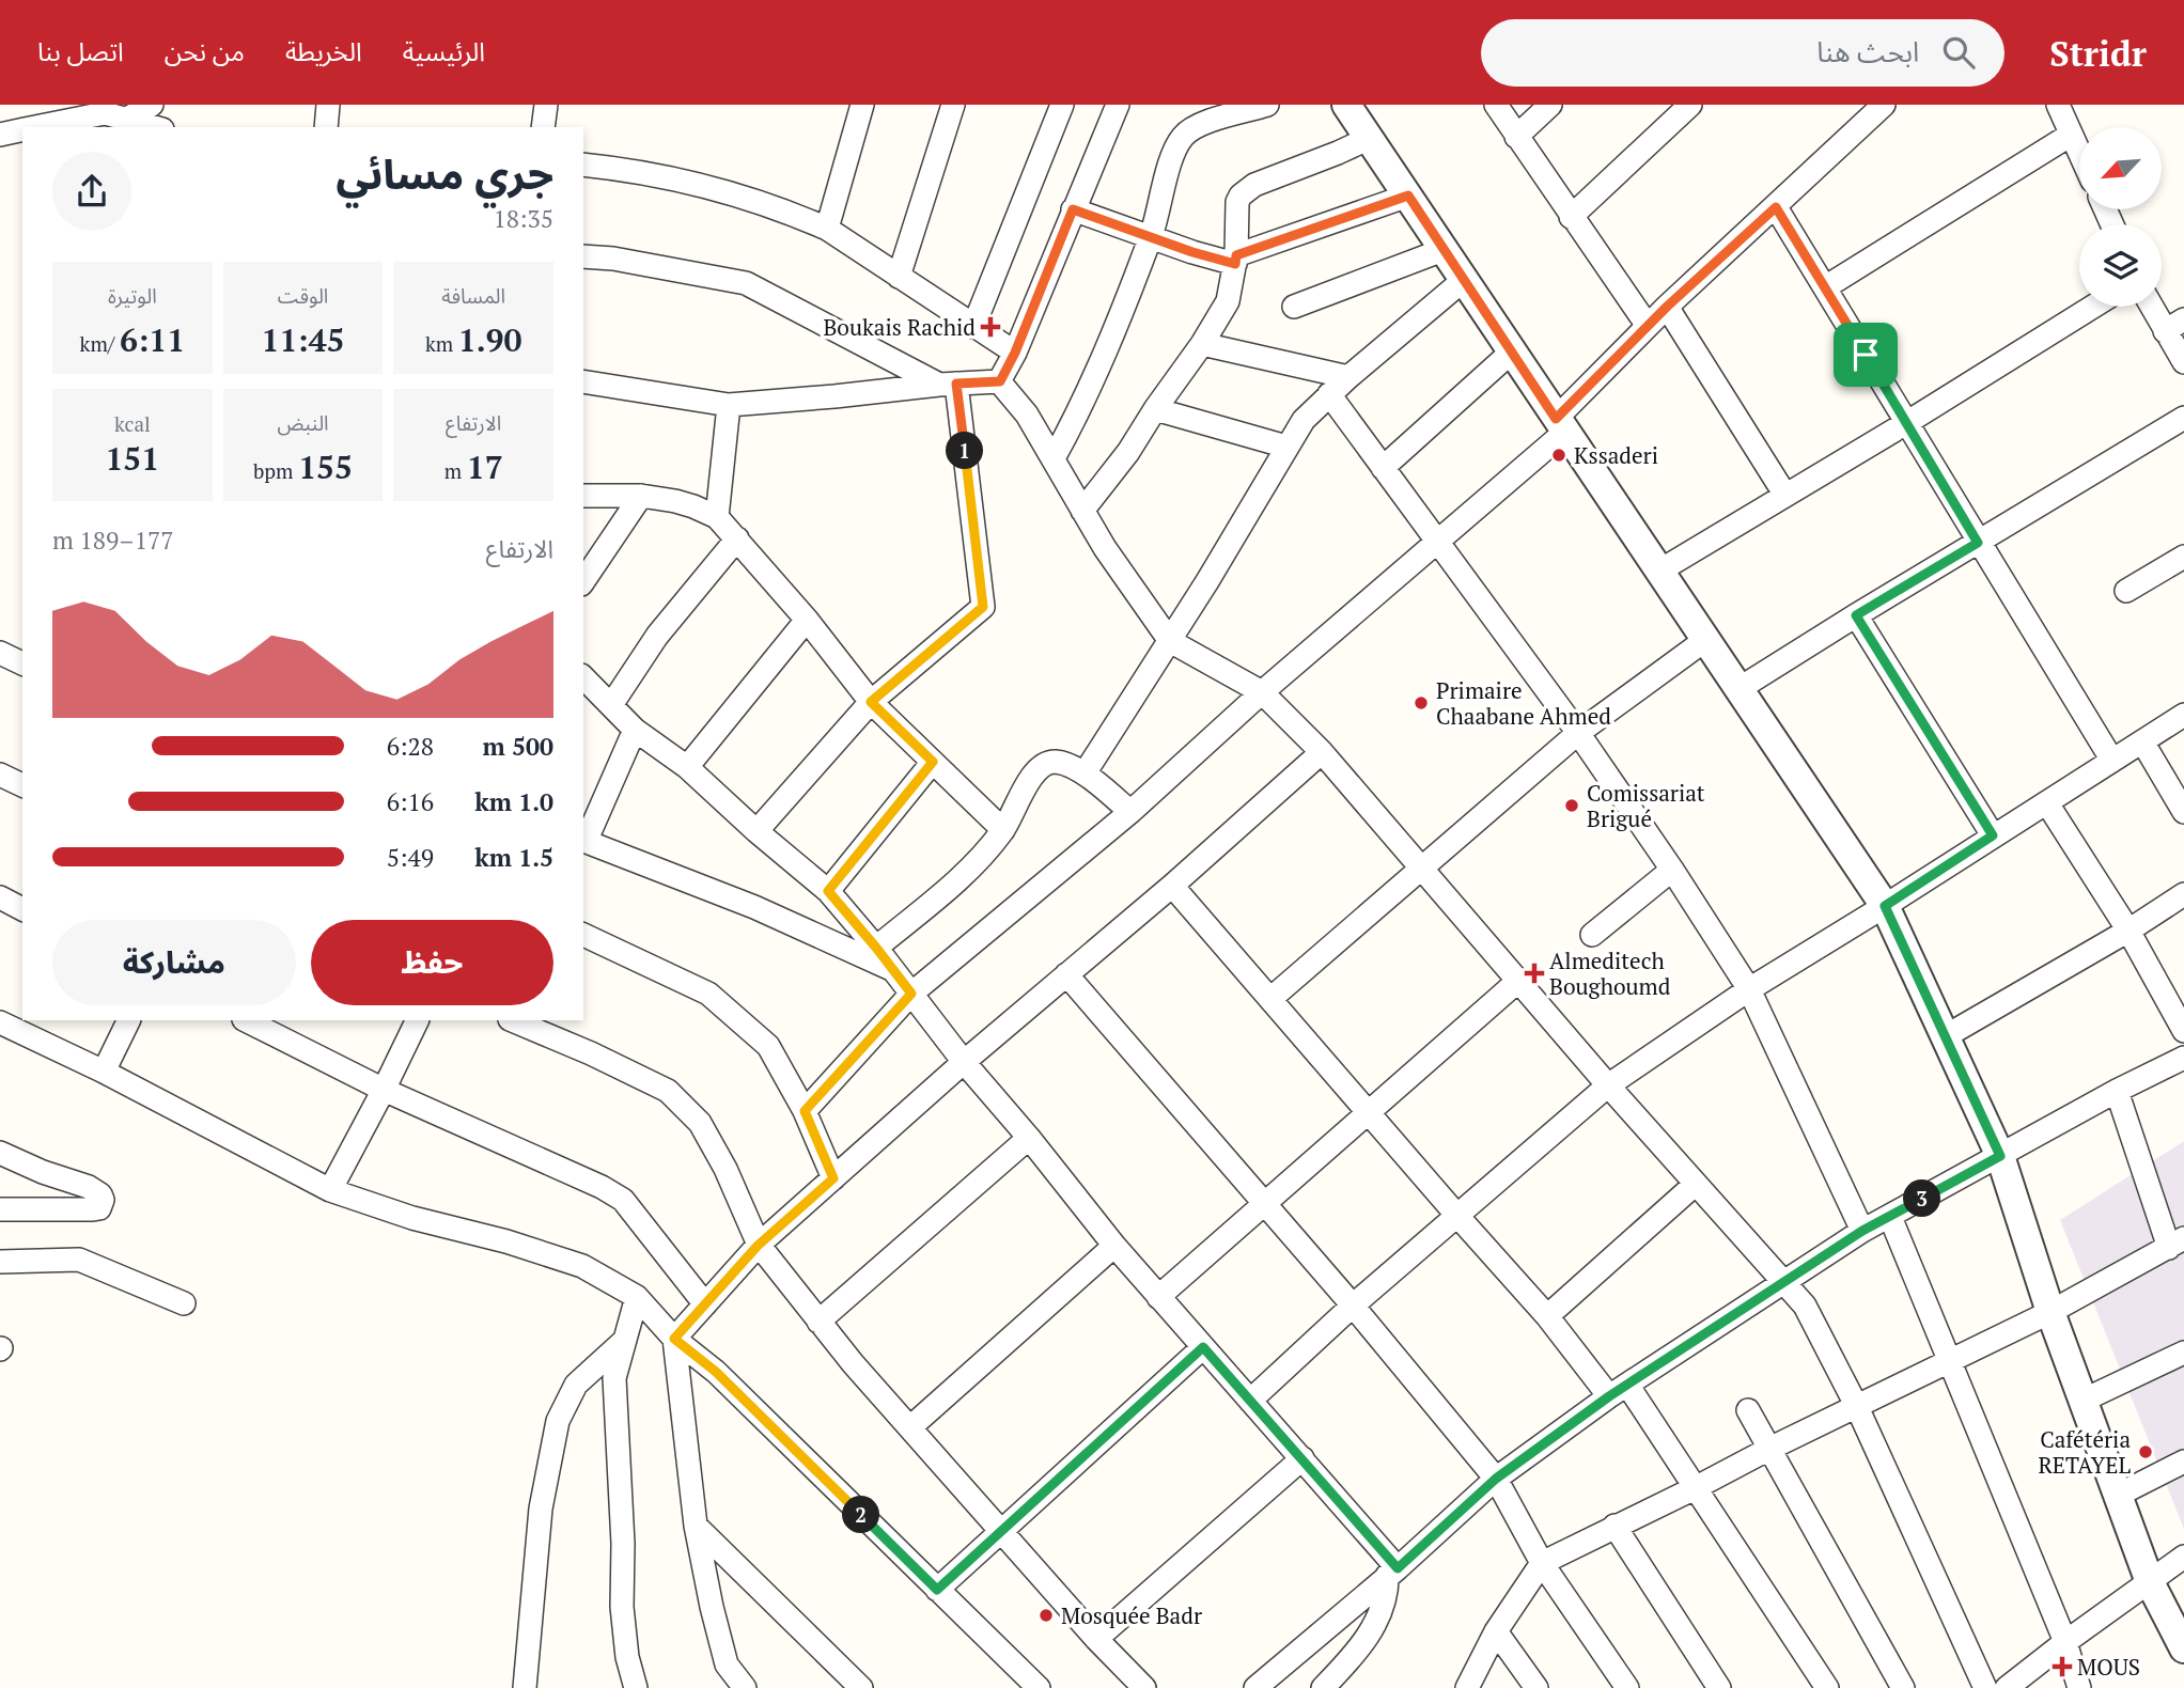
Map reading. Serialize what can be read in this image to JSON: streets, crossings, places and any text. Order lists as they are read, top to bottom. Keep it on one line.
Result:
{"places":{"health":["Boukais Rachid","Almeditech Boughoumd","MOUS"],"other":["Kssaderi","Primaire Chaabane Ahmed","Comissariat Brigué","Cafétéria RETAYEL","Mosquée Badr"]},"north":"bottom left","page":{"header":"Stridr","search":"ابحث هنا","nav":["الرئيسية","الخريطة","من نحن","اتصل بنا"],"heading":["جري مسائي","18:35"],"stats":[["المسافة","1.90 km"],["الوقت","11:45"],["الوتيرة","6:11 /km"],["الارتفاع","17 m"],["النبض","155 bpm"],["kcal","151"]],"pins":["1","3","2"],"chart":["الارتفاع","177–189 m"],"list":[{"name":"500 m","note":"6:28"},{"name":"1.0 km","note":"6:16"},{"name":"1.5 km","note":"5:49"}],"buttons":["حفظ","مشاركة"]}}
